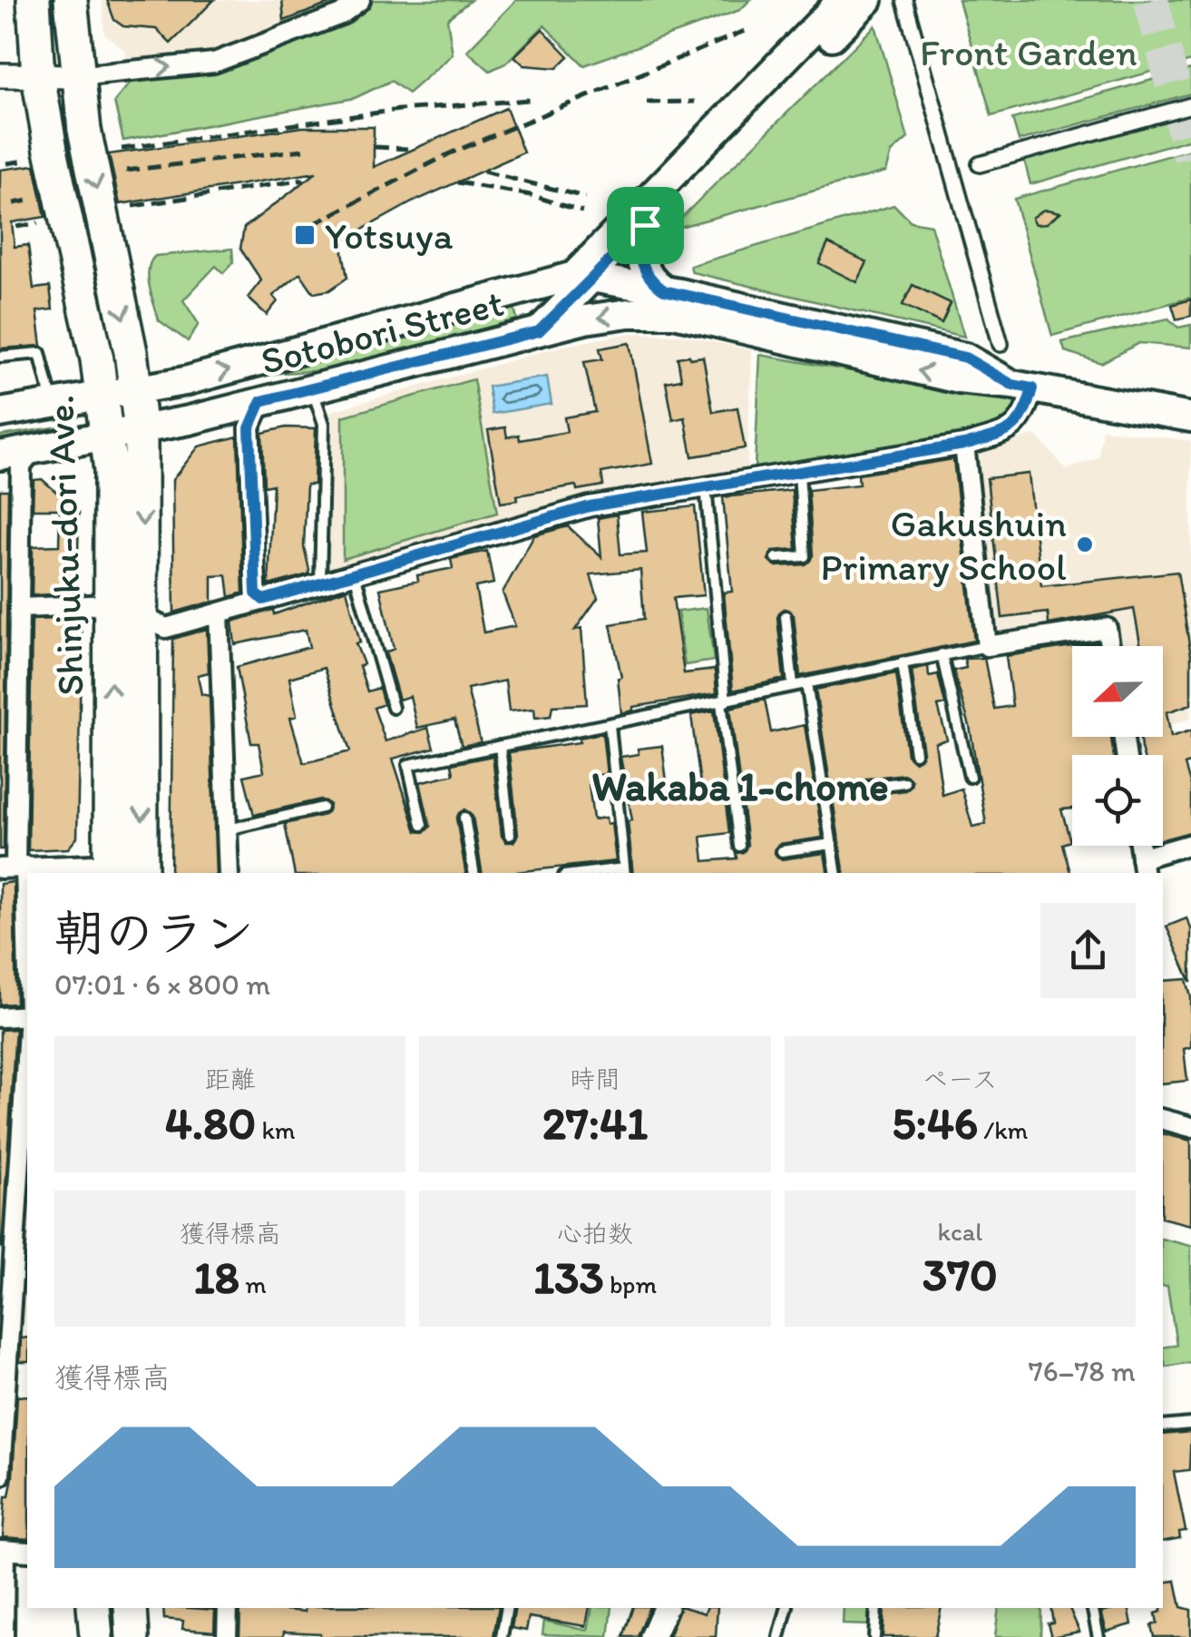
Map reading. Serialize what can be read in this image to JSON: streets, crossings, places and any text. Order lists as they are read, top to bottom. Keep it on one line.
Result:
{"streets":{"highway":["Shinjuku-dori Ave."],"main road":["Sotobori Street"]},"crossings":[["Sotobori Street","Shinjuku-dori Ave."]],"districts":["Wakaba 1-chome"],"parks":["Front Garden"],"places":{"transit":["Yotsuya"],"other":["Gakushuin Primary School"]},"north":"left","page":{"heading":["朝のラン","07:01 · 6 × 800 m"],"stats":[["距離","4.80 km"],["時間","27:41"],["ペース","5:46 /km"],["獲得標高","18 m"],["心拍数","133 bpm"],["kcal","370"]],"chart":["獲得標高","76–78 m"]}}
